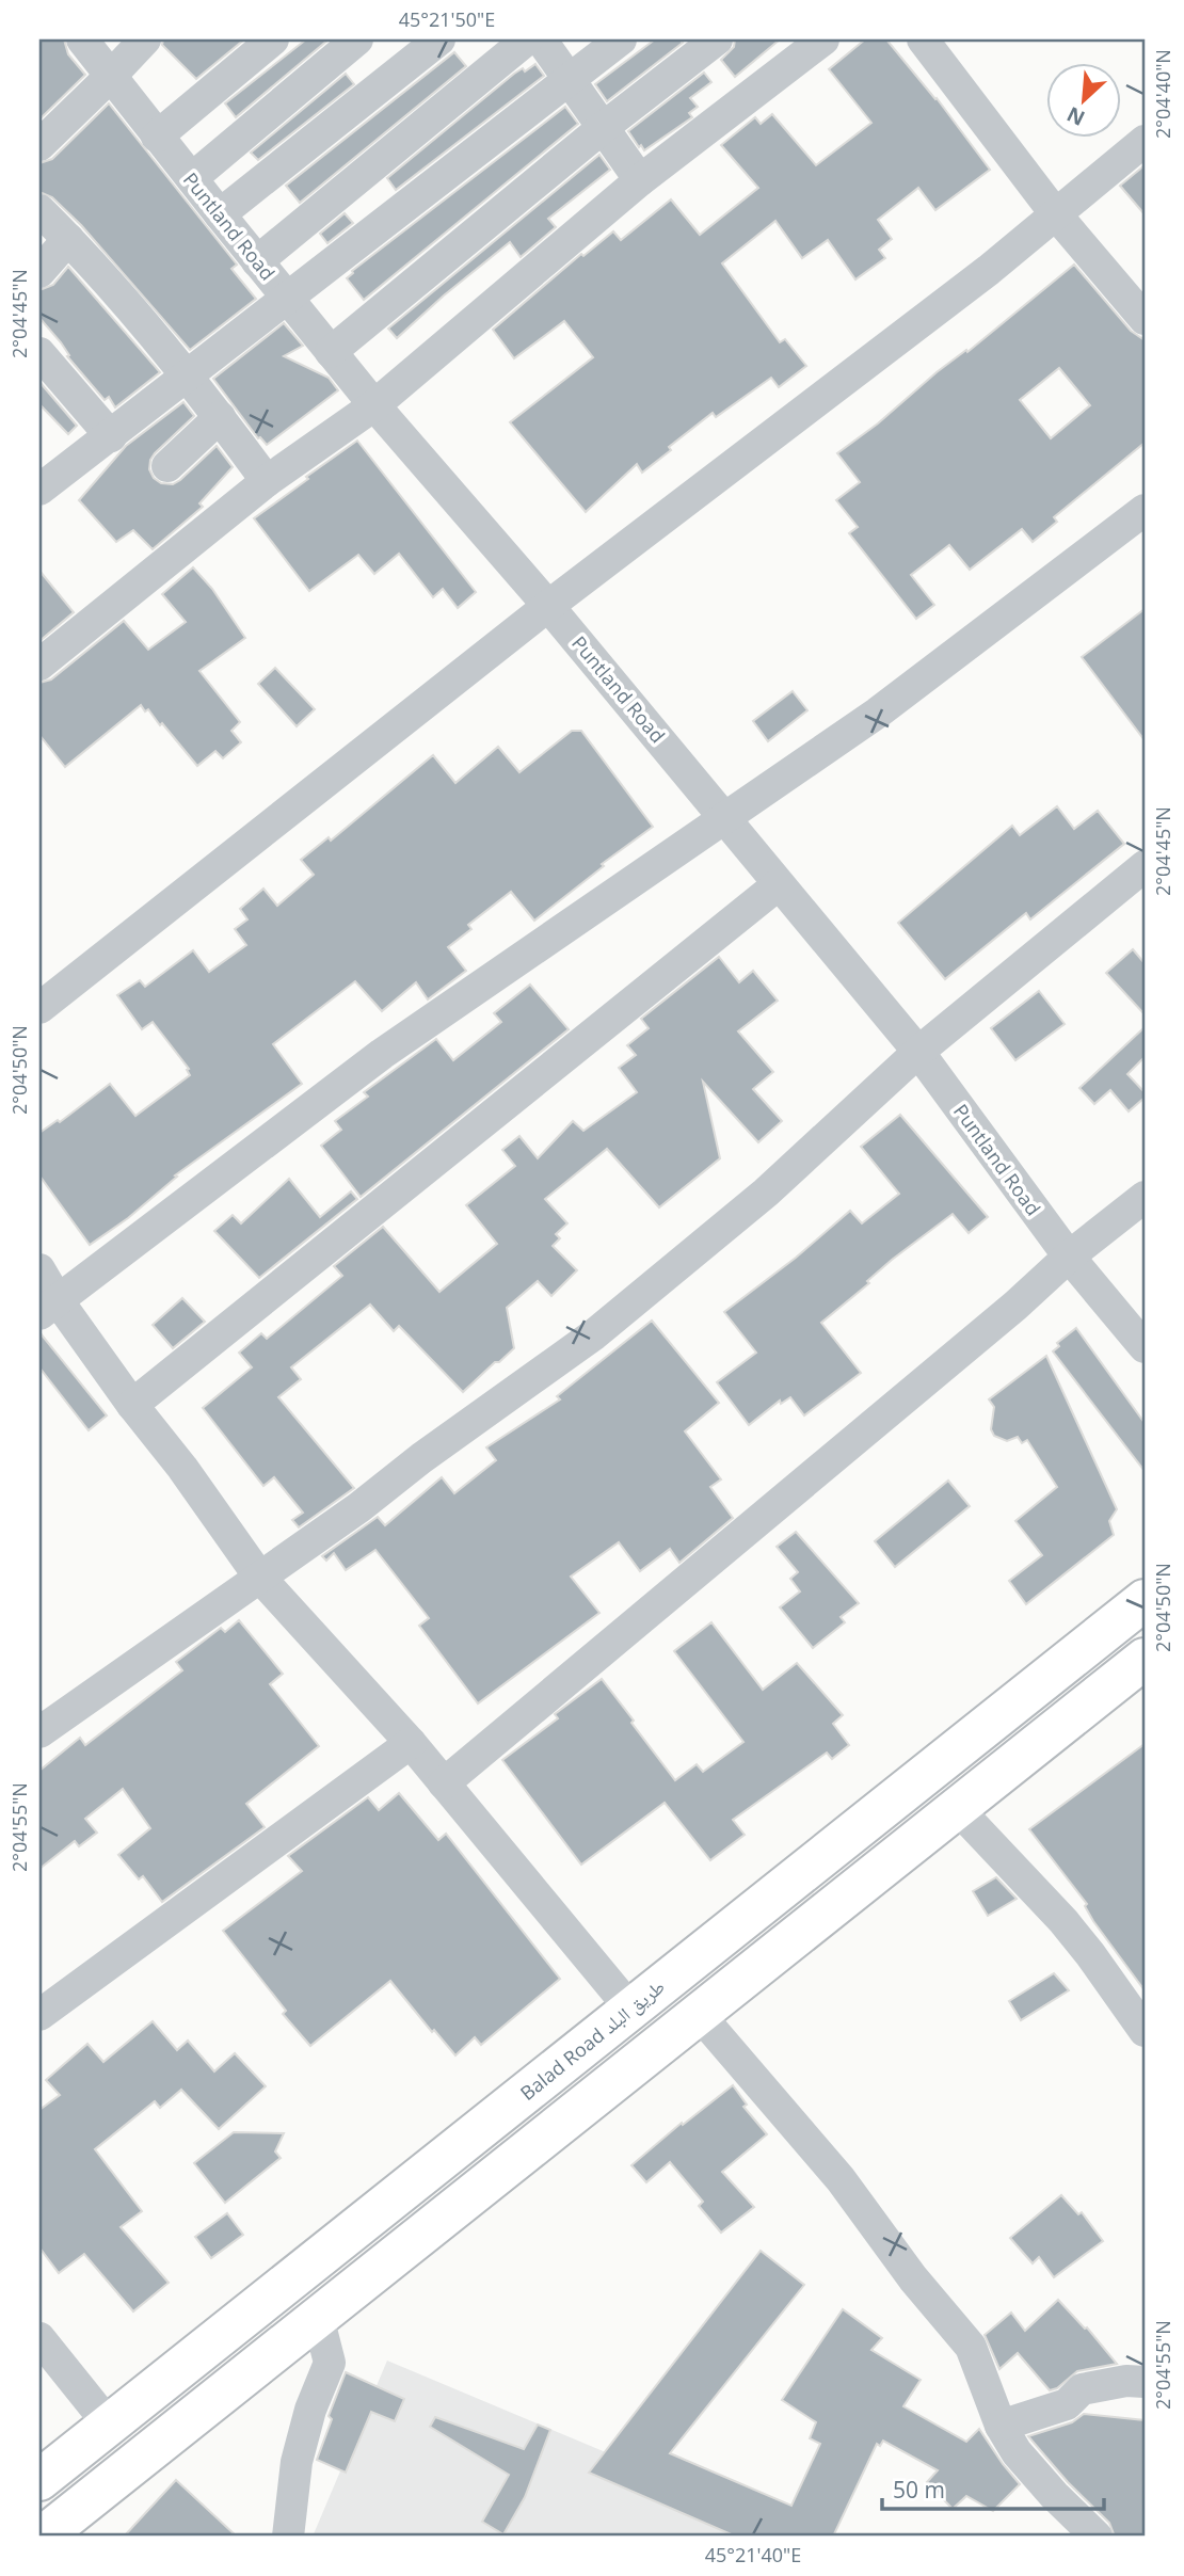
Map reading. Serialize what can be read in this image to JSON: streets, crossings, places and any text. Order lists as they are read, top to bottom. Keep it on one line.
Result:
{"streets":{"highway":["Balad Road طريق البلد"],"street":["Puntland Road"]},"scale_bar":"50 m","north":"bottom left","coordinates":["45°21'50\"E","2°04'40\"N","2°04'45\"N","2°04'50\"N","2°04'55\"N","45°21'40\"E"]}
